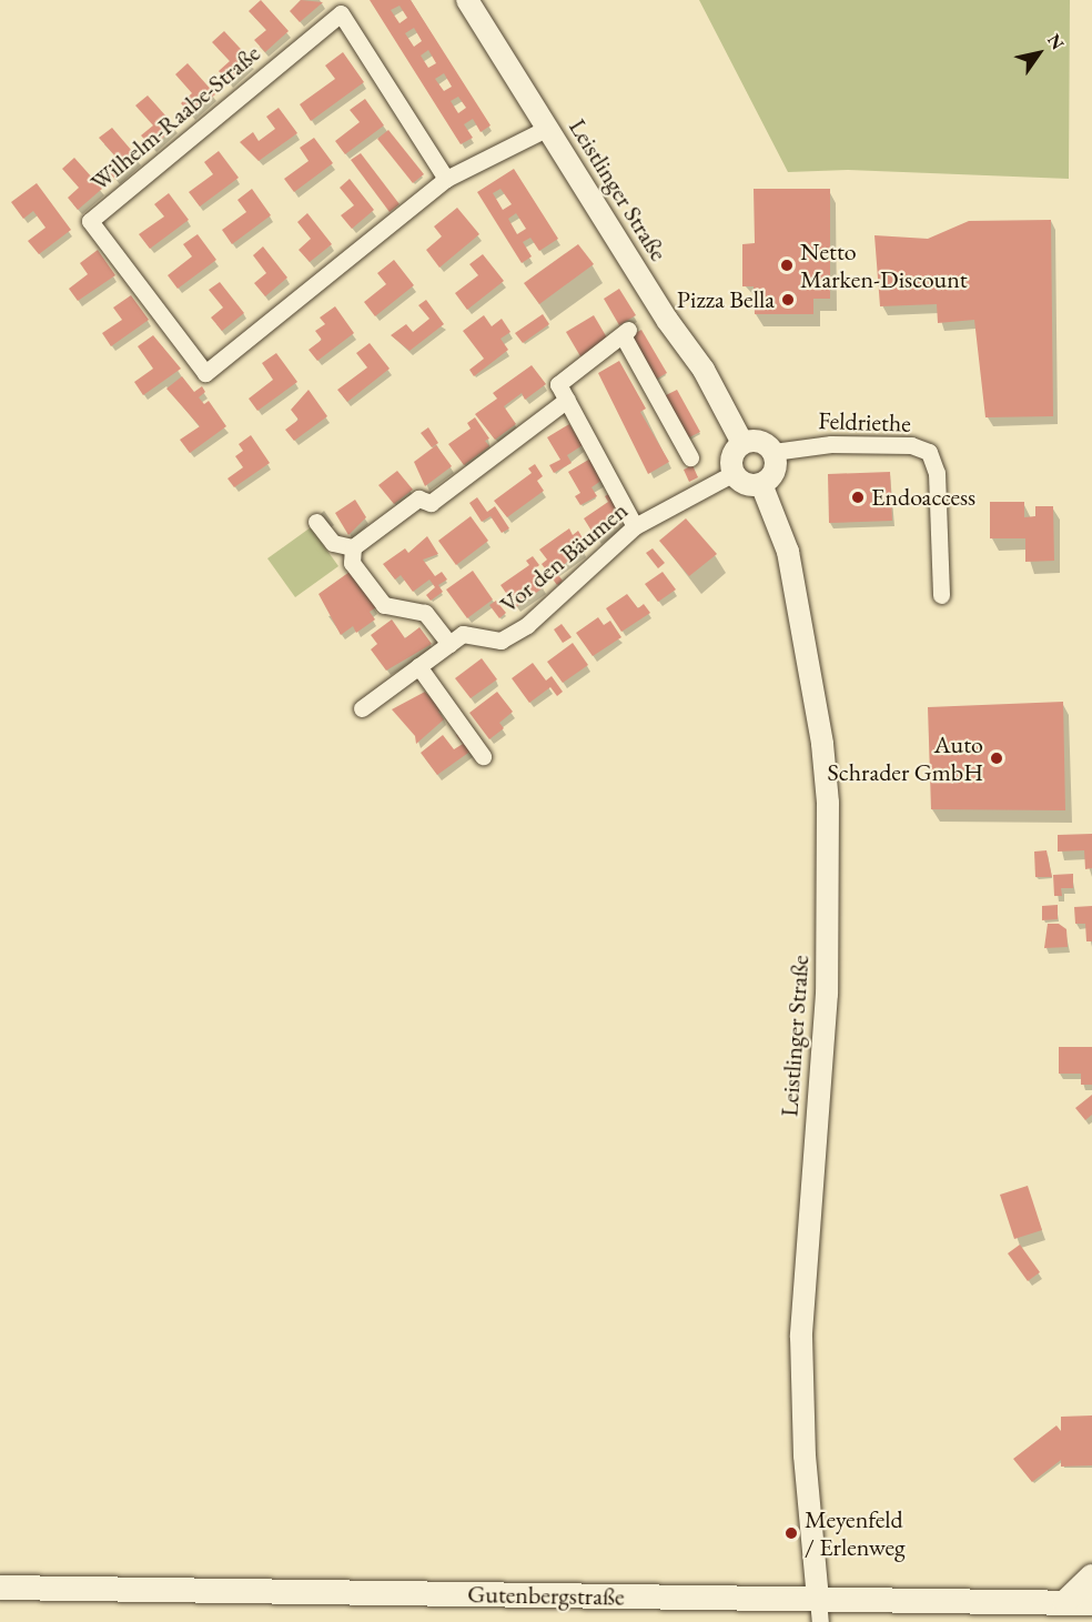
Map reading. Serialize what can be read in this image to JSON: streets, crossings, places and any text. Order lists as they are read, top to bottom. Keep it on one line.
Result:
{"streets":{"main road":["Gutenbergstraße"],"street":["Wilhelm-Raabe-Straße","Leistlinger Straße","Feldriethe","Vor den Bäumen"]},"crossings":[["Wilhelm-Raabe-Straße","Leistlinger Straße"],["Leistlinger Straße","Feldriethe"],["Leistlinger Straße","Vor den Bäumen"],["Leistlinger Straße","Gutenbergstraße"],["Feldriethe","Vor den Bäumen"]],"places":["Netto Marken-Discount","Pizza Bella","Endoaccess","Auto Schrader GmbH","Meyenfeld / Erlenweg"],"north":"top right"}
